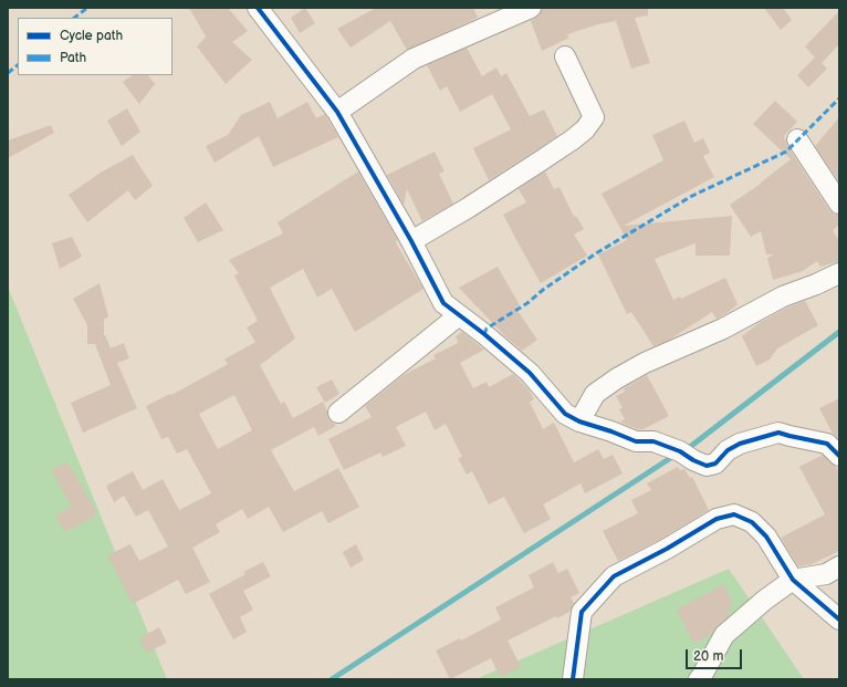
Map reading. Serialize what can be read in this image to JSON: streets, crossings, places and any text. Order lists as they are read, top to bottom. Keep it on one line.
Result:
{"legend":["Cycle path","Path"],"scale_bar":"20 m"}
